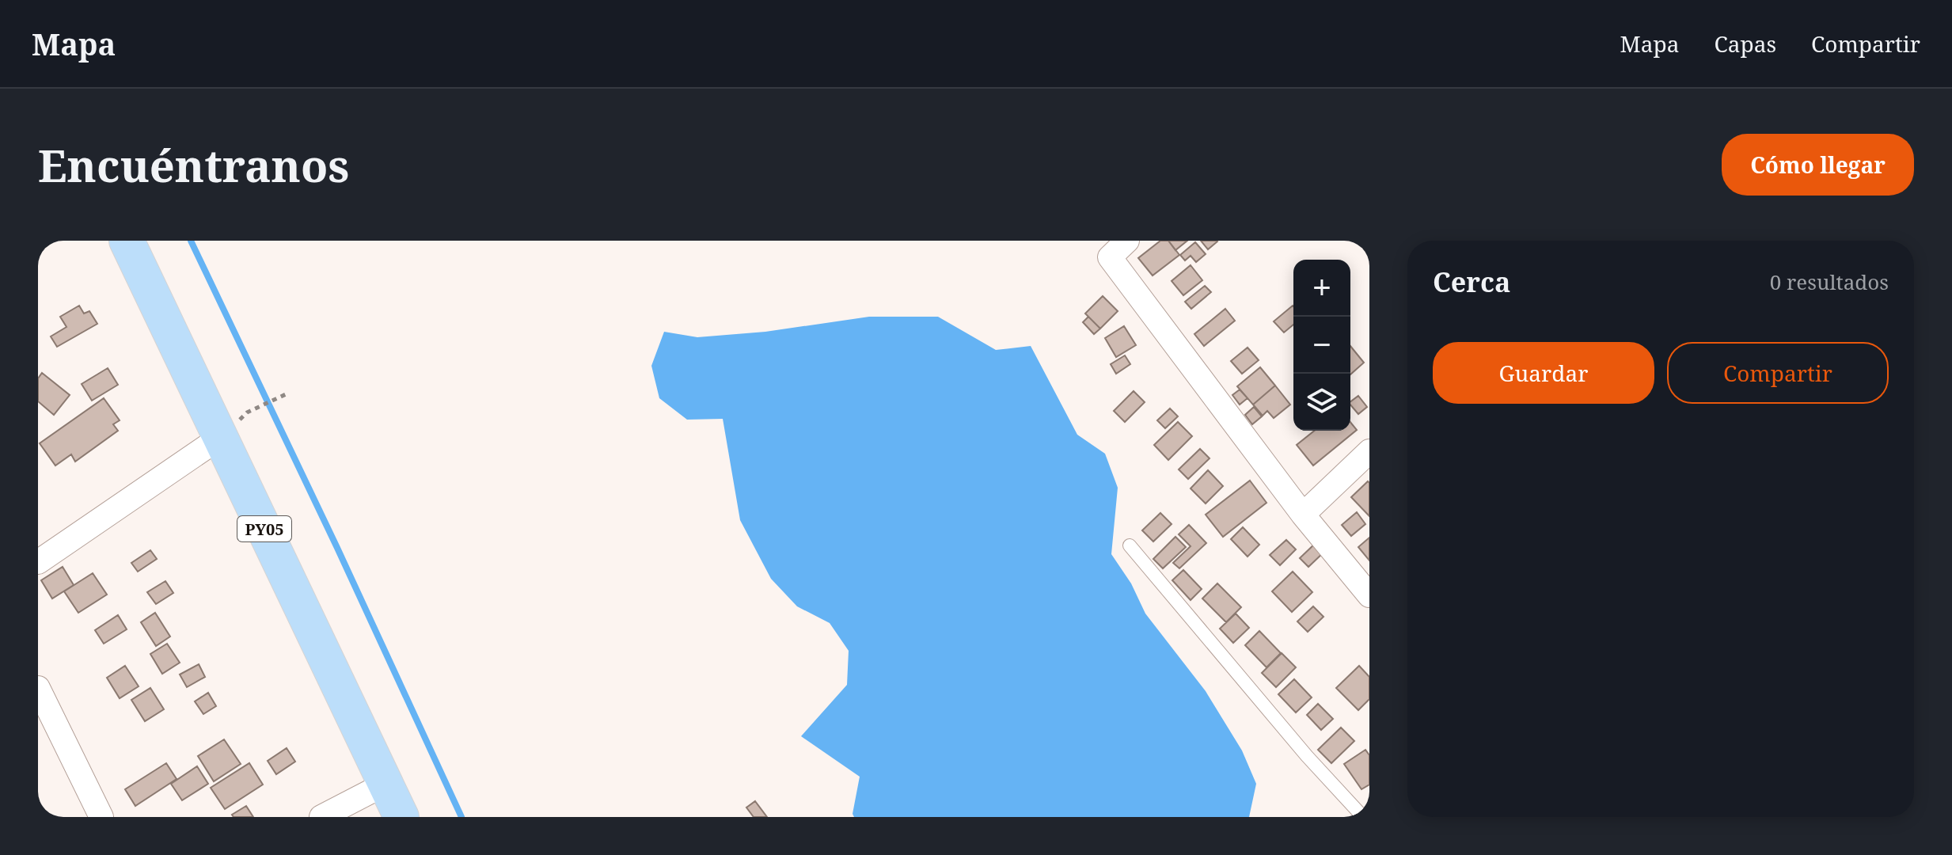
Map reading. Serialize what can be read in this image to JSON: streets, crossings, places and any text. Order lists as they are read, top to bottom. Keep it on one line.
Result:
{"streets":{"highway":["PY05"]},"page":{"header":"Mapa","nav":["Mapa","Capas","Compartir"],"buttons":["Cómo llegar",["Guardar","Compartir"]],"title":"Encuéntranos","heading":["Cerca","0 resultados"],"map_buttons":["+","−"]}}
